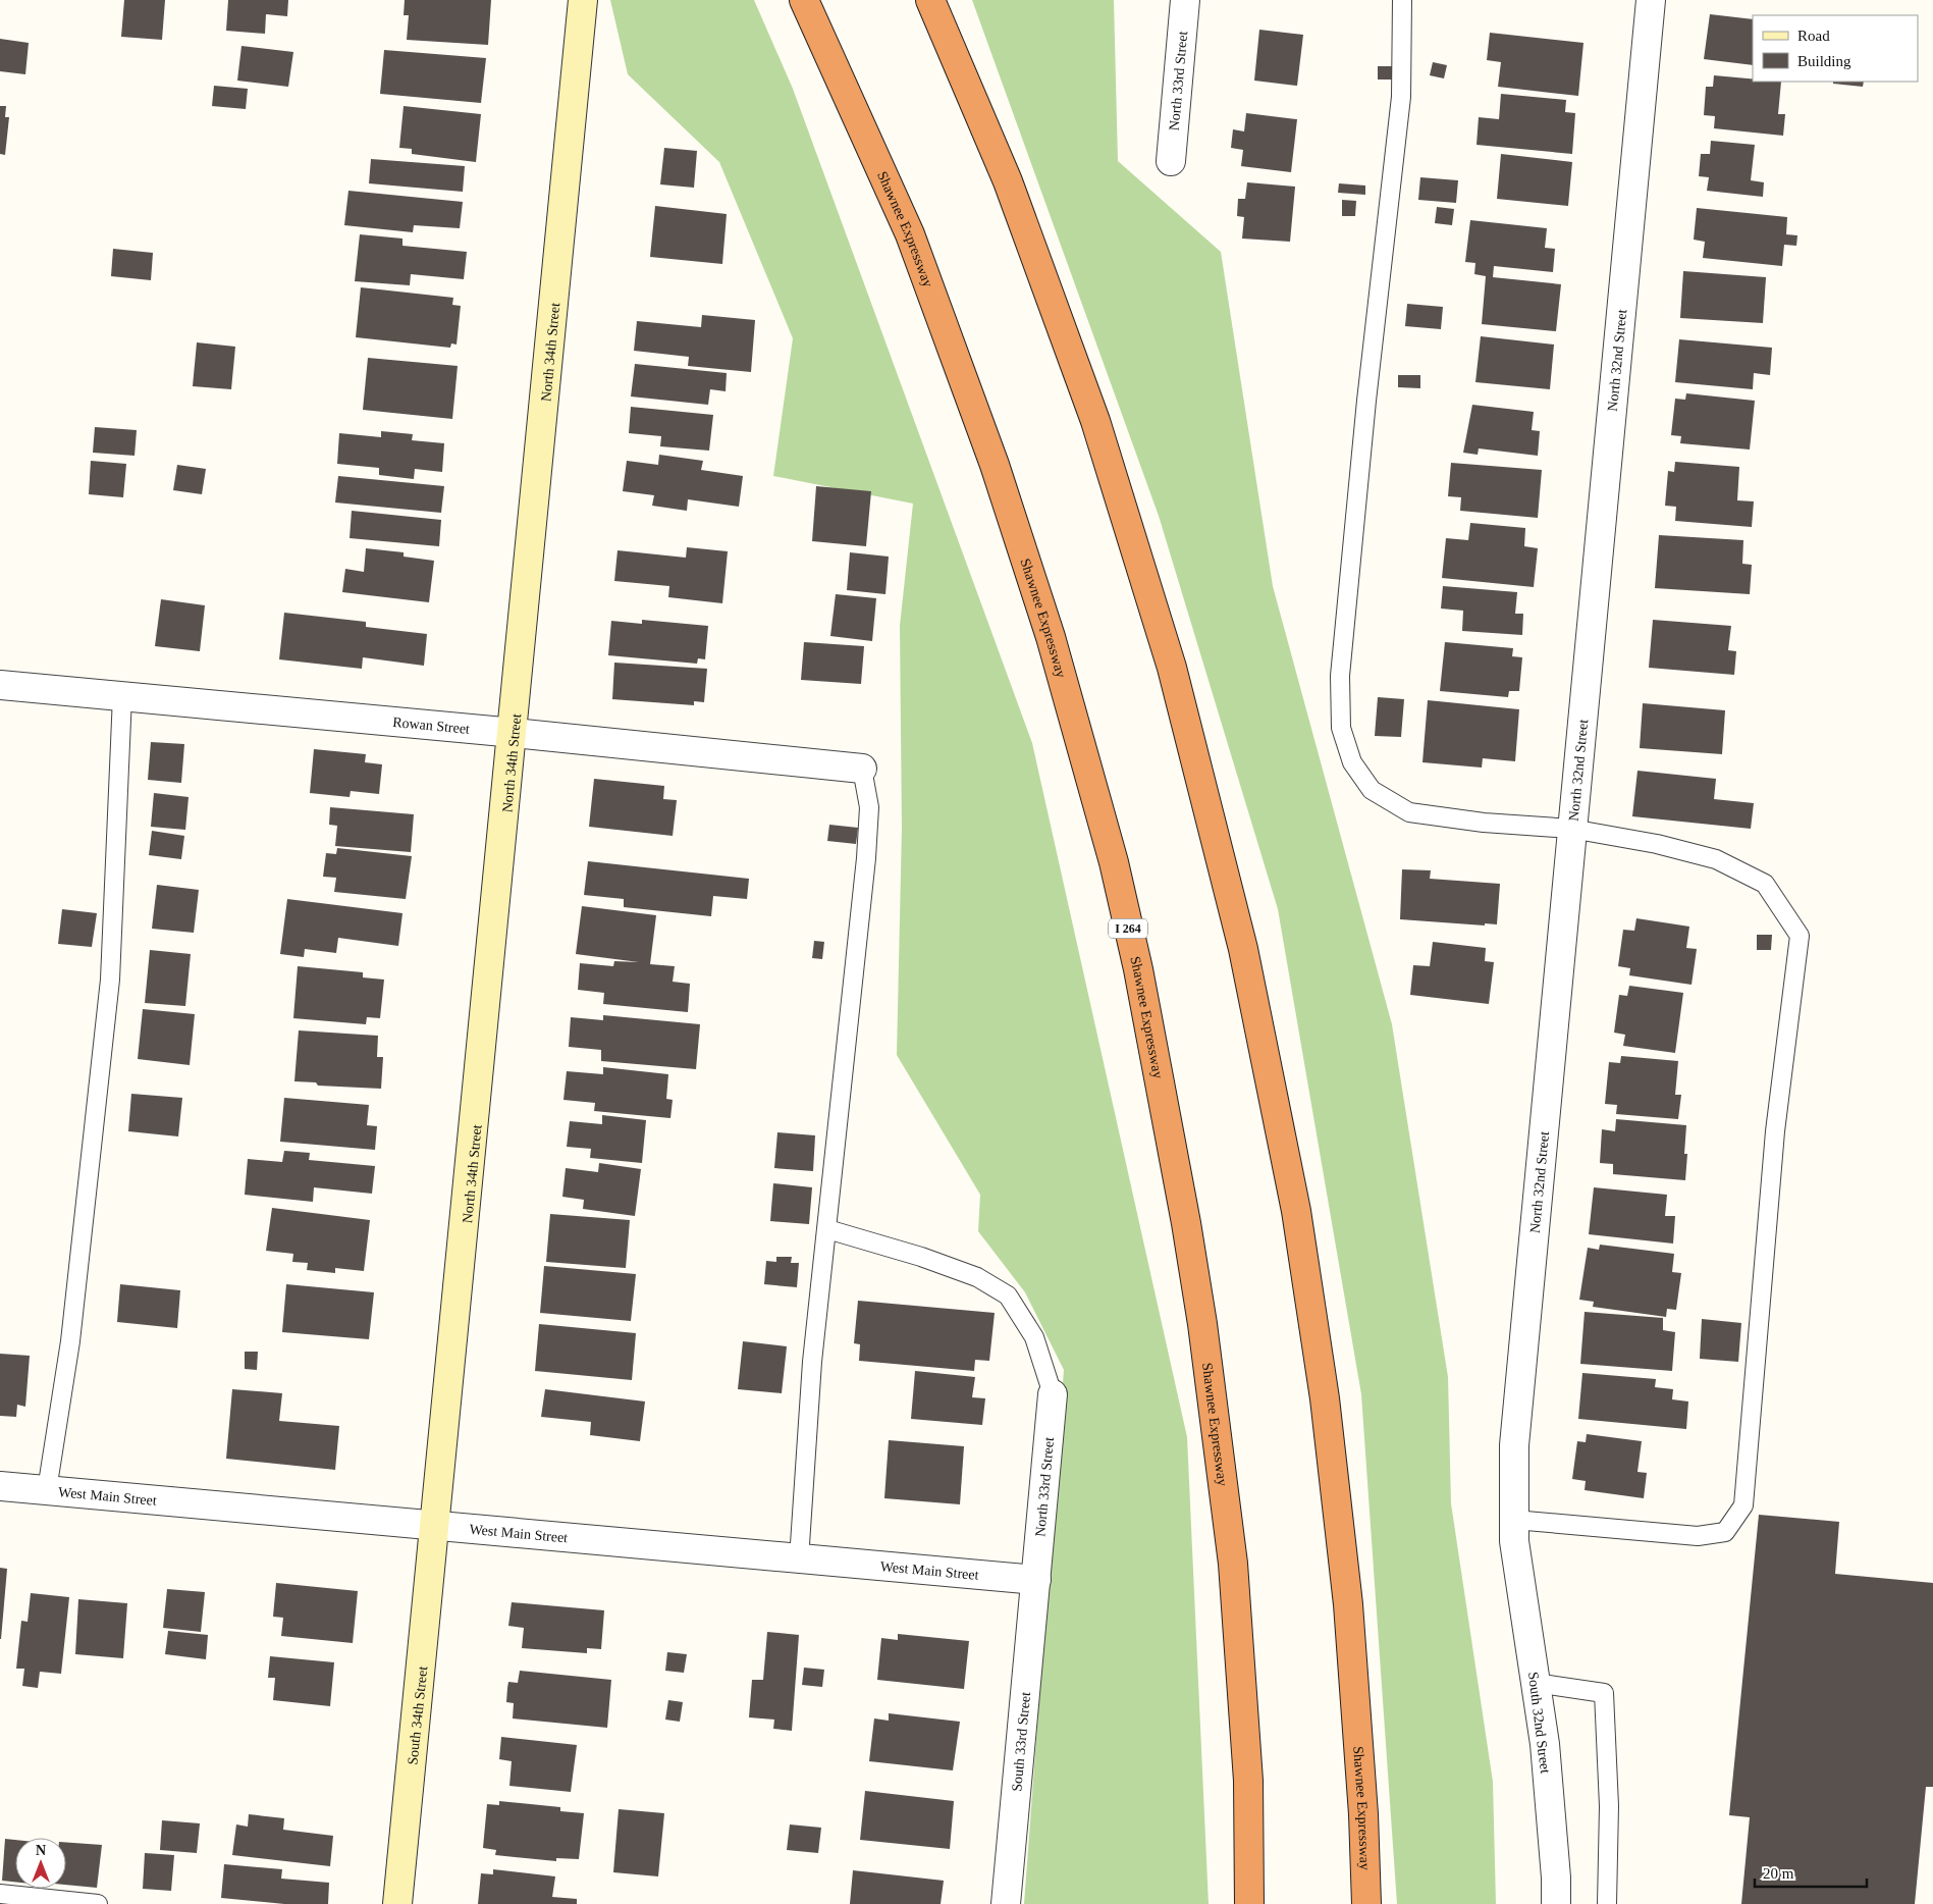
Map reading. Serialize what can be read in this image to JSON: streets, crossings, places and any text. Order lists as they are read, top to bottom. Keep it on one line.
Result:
{"streets":{"highway":["Shawnee Expressway","I 264"],"street":["North 33rd Street","North 34th Street","North 32nd Street","Rowan Street","West Main Street","South 34th Street","South 32nd Street","South 33rd Street"]},"crossings":[["North 33rd Street","West Main Street"],["North 33rd Street","South 33rd Street"],["North 34th Street","Rowan Street"],["North 34th Street","West Main Street"],["North 34th Street","South 34th Street"],["North 32nd Street","South 32nd Street"],["West Main Street","South 34th Street"],["West Main Street","South 33rd Street"]],"legend":["Road","Building"],"scale_bar":"20 m","north":"top"}
